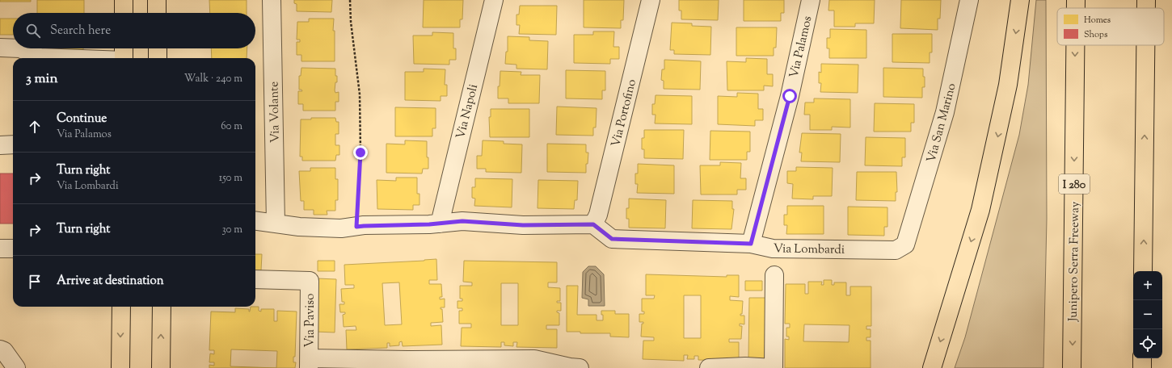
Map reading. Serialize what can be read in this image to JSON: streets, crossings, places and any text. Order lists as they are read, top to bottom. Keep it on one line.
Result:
{"streets":{"main road":["I 280","Junipero Serra Freeway"],"lane":["Via Palamos","Via Napoli","Via Volante","Via Portofino","Via San Marino","Via Lombardi","Via Paviso"]},"crossings":[["Via Palamos","Via Lombardi"],["Via Portofino","Via Lombardi"],["Via San Marino","Via Lombardi"]],"legend":["Homes","Shops"],"page":{"search":"Search here","heading":["3 min","Walk · 240 m"],"list":[["Continue","Via Palamos","60 m"],["Turn right","Via Lombardi","150 m"],["Turn right","30 m"],"Arrive at destination"],"map_buttons":["+","−"]}}
